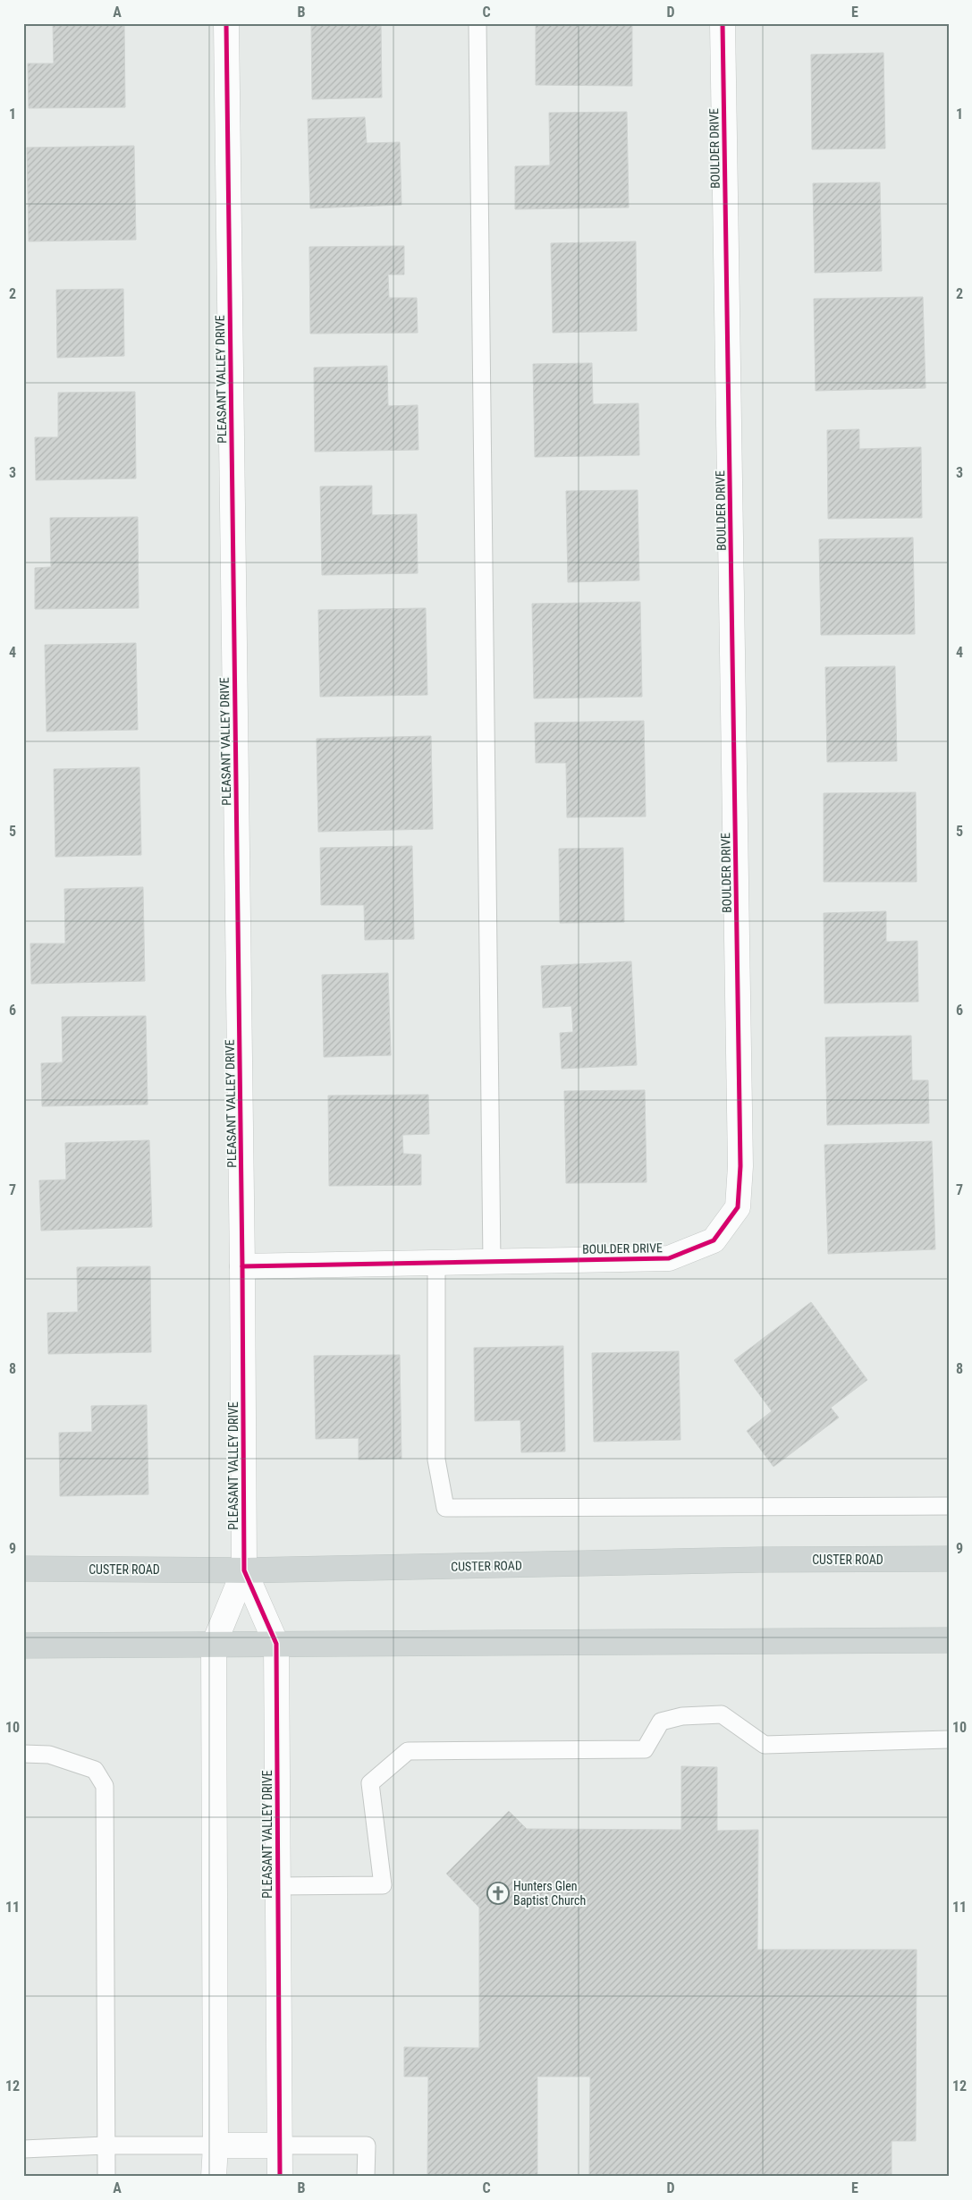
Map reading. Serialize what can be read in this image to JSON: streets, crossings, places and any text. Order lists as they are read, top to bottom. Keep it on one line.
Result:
{"streets":{"main road":["CUSTER ROAD"],"street":["BOULDER DRIVE","PLEASANT VALLEY DRIVE"]},"crossings":[["BOULDER DRIVE","PLEASANT VALLEY DRIVE"],["PLEASANT VALLEY DRIVE","CUSTER ROAD"]],"places":{"church":["Hunters Glen Baptist Church"]},"grid":{"columns":["A","B","C","D","E"],"rows":["1","2","3","4","5","6","7","8","9","10","11","12"]}}
